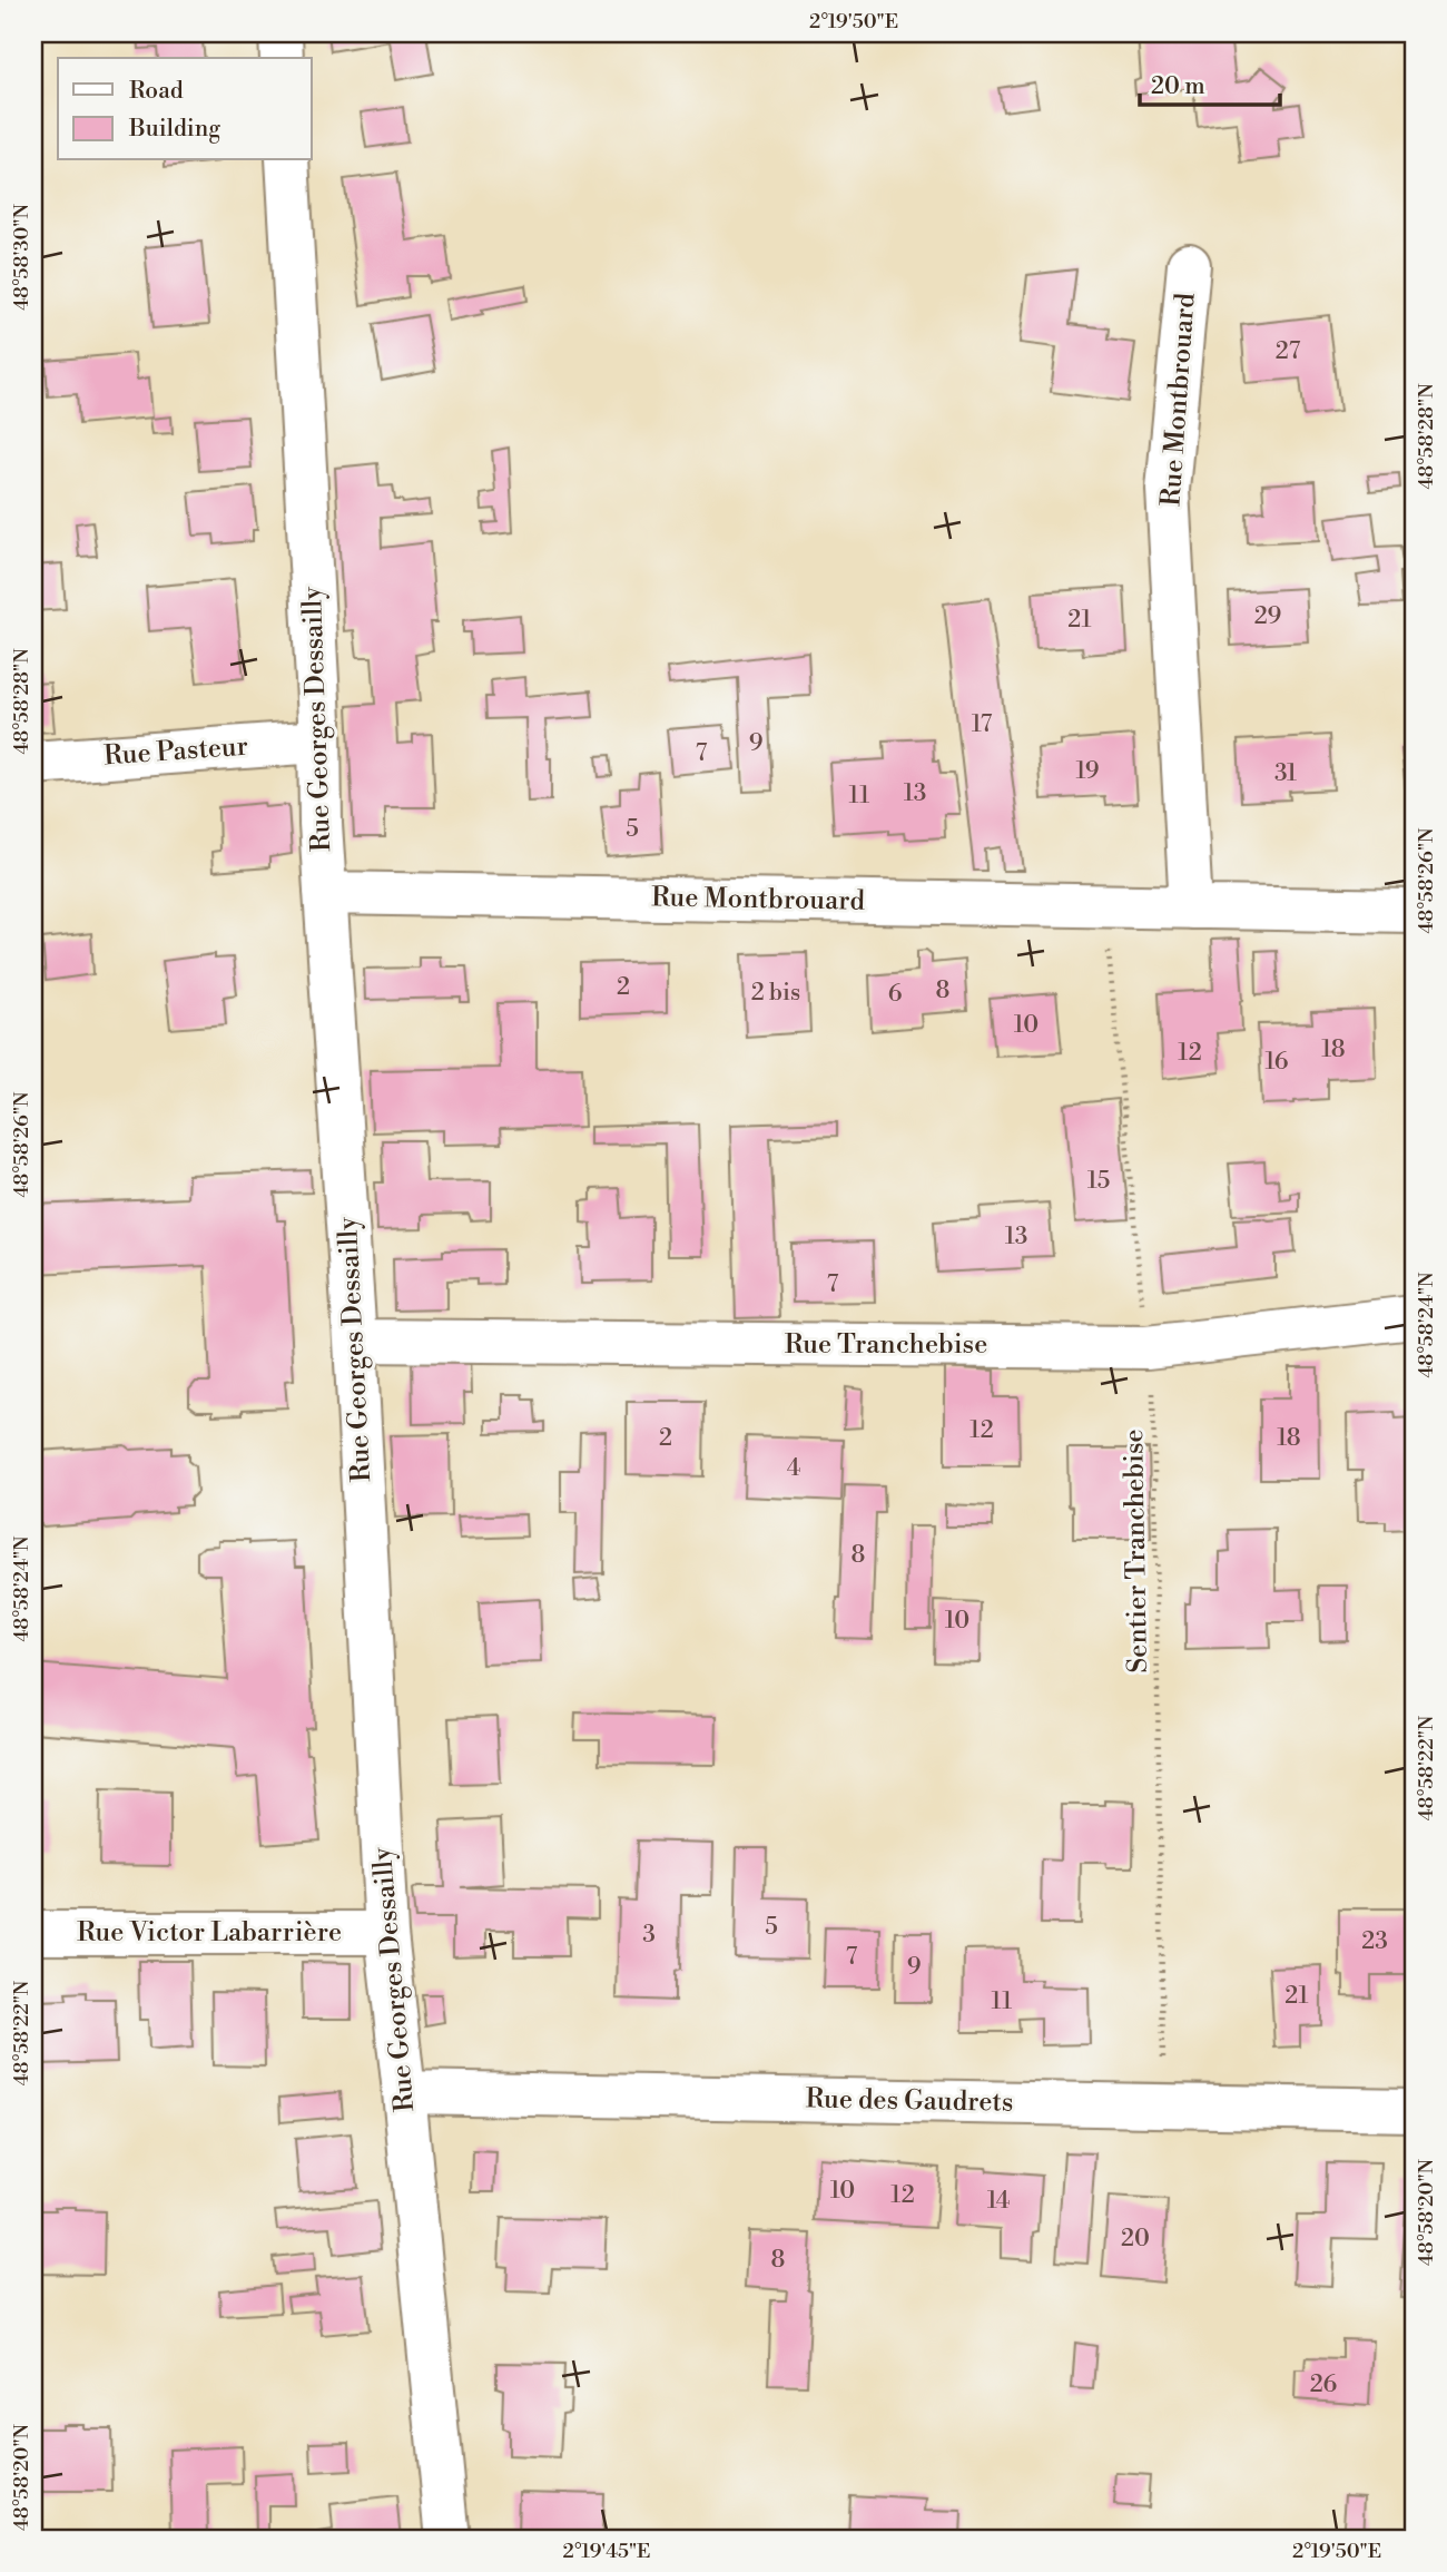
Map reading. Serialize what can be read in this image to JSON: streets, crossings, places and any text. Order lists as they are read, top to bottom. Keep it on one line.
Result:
{"streets":{"street":["Rue Montbrouard","Rue Georges Dessailly","Rue Pasteur","Rue Tranchebise","Rue Victor Labarrière","Rue des Gaudrets"],"path":["Sentier Tranchebise"]},"crossings":[["Rue Montbrouard","Rue Georges Dessailly"],["Rue Montbrouard","Sentier Tranchebise"],["Rue Georges Dessailly","Rue Pasteur"],["Rue Georges Dessailly","Rue Tranchebise"],["Rue Georges Dessailly","Rue Victor Labarrière"],["Rue Georges Dessailly","Rue des Gaudrets"],["Rue Tranchebise","Sentier Tranchebise"],["Sentier Tranchebise","Rue des Gaudrets"]],"house_numbers":["27","29","21","17","9","7","19","31","13","11","5","2","8","2 bis","6","10","18","12","16","15","13","7","12","2","18","4","8","10","5","3","23","7","9","21","11","10","12","14","20","8","26"],"legend":["Road","Building"],"scale_bar":"20 m","coordinates":["2°19'50\"E","48°58'30\"N","48°58'28\"N","48°58'26\"N","48°58'24\"N","48°58'22\"N","48°58'20\"N","2°19'45\"E"]}
